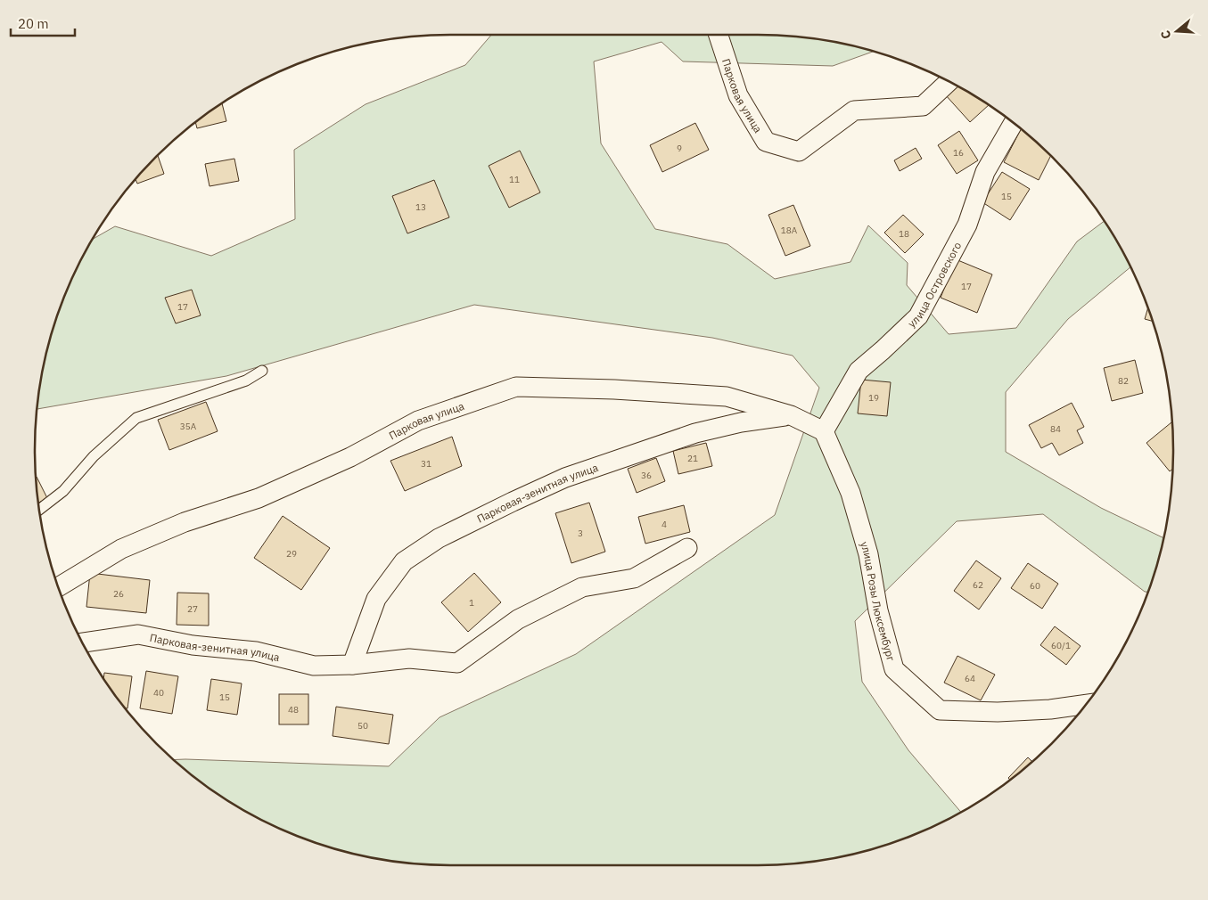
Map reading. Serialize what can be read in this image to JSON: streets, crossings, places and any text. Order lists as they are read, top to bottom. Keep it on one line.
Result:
{"streets":{"street":["Парковая улица","улица Островского","Парковая-зенитная улица","улица Розы Люксембург"]},"crossings":[["Парковая улица","улица Островского"],["Парковая улица","Парковая-зенитная улица"],["Парковая улица","улица Розы Люксембург"],["улица Островского","улица Розы Люксембург"]],"house_numbers":["9","16","11","15","13","18А","18","17","17","82","19","35А","84","21","31","36","4","3","29","62","60","26","1","27","60/1","64","40","15","48","50"],"scale_bar":"20 m","north":"left"}
